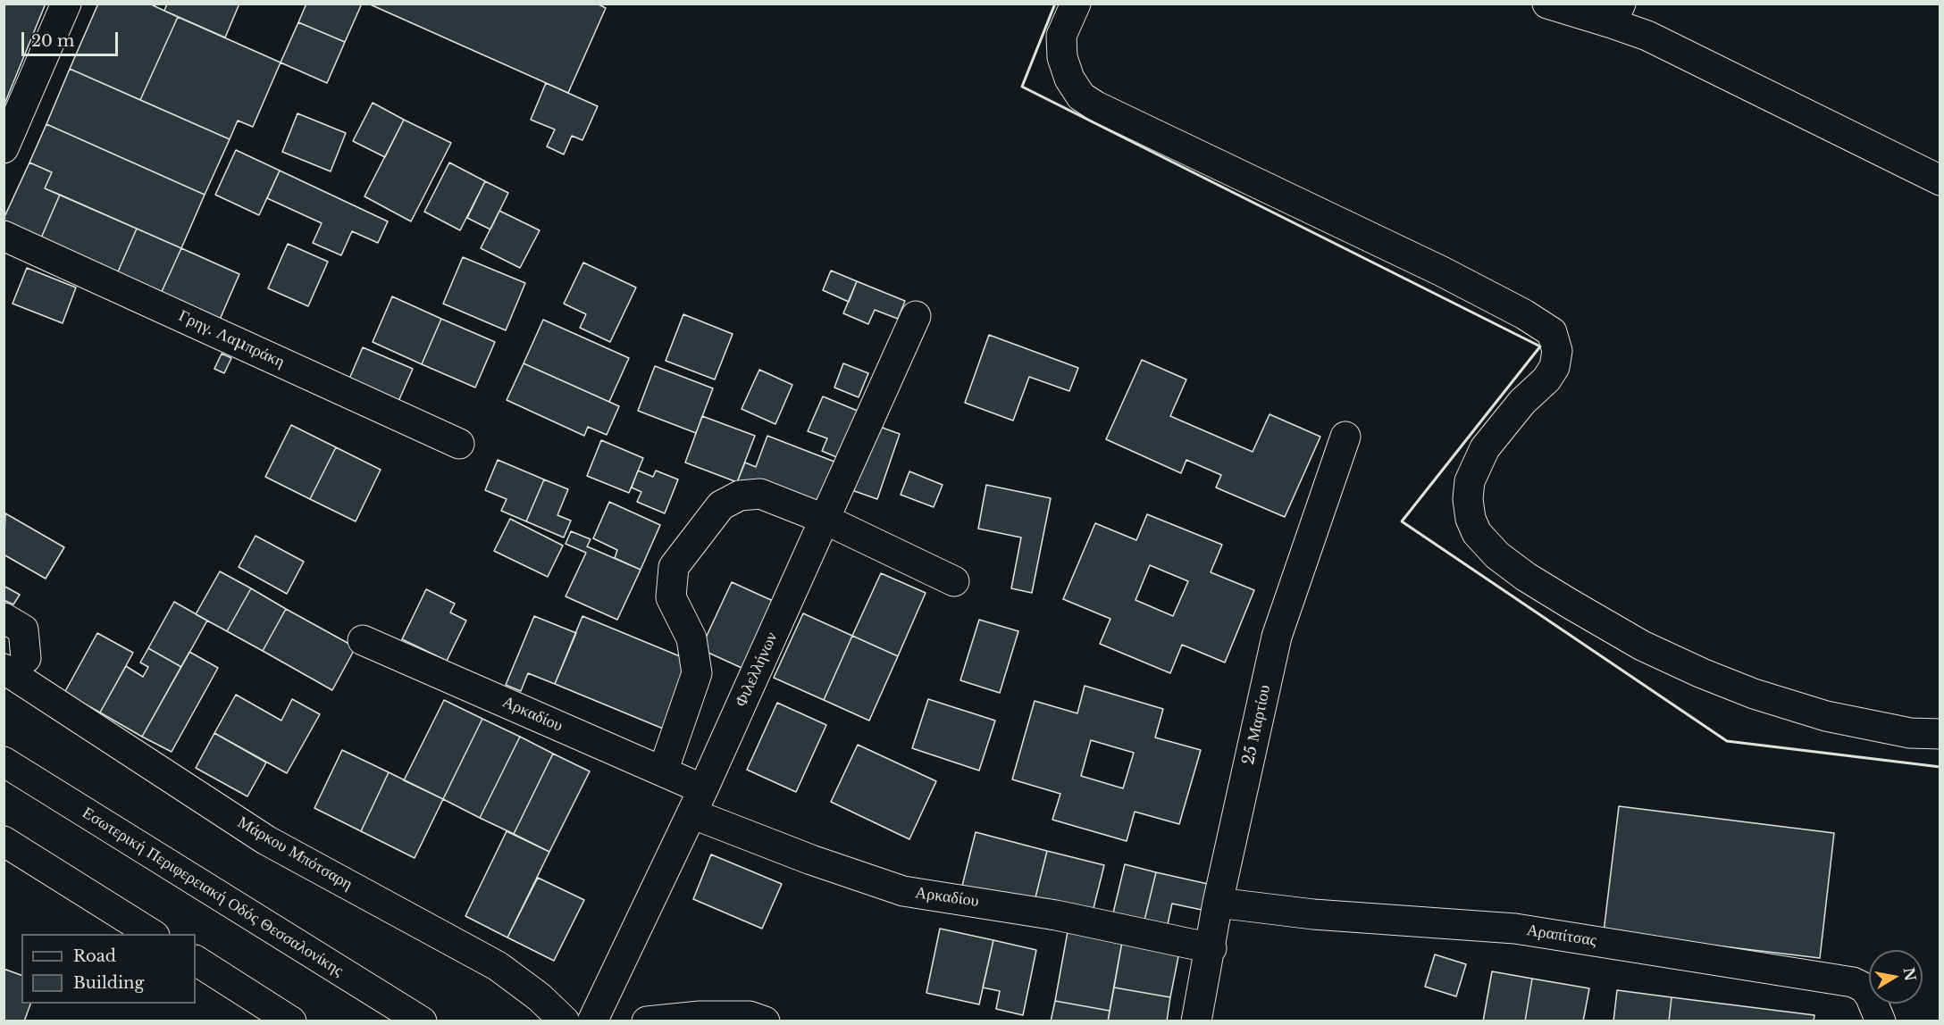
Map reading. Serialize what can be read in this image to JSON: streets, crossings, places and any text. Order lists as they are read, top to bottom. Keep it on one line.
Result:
{"streets":{"main road":["Γρηγ. Λαμπράκη","Φιλελλήνων","Αρκαδίου","25 Μαρτίου","Μάρκου Μπότσαρη","Εσωτερική Περιφερειακή Οδός Θεσσαλονίκης","Αραπίτσας"]},"crossings":[["Φιλελλήνων","Αρκαδίου"],["Αρκαδίου","25 Μαρτίου"],["25 Μαρτίου","Αραπίτσας"]],"legend":["Road","Building"],"scale_bar":"20 m","north":"right"}
